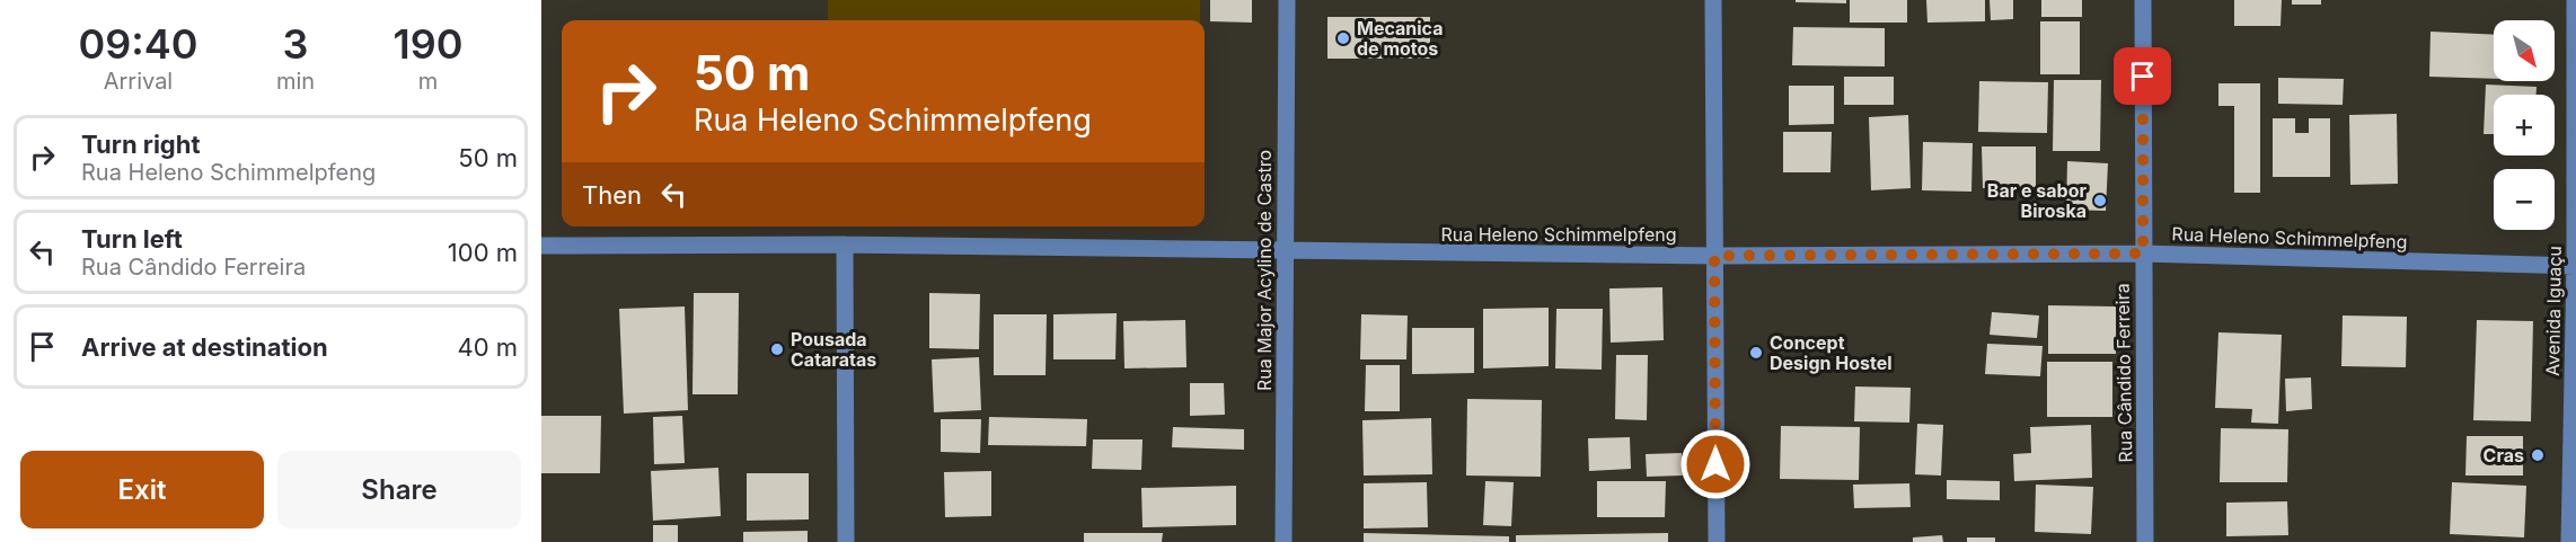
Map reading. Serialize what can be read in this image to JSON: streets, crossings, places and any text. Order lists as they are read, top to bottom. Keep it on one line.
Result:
{"streets":{"street":["Rua Heleno Schimmelpfeng","Rua Major Acylino de Castro","Avenida Iguaçu","Rua Cândido Ferreira"]},"crossings":[["Rua Heleno Schimmelpfeng","Rua Major Acylino de Castro"],["Rua Heleno Schimmelpfeng","Avenida Iguaçu"],["Rua Heleno Schimmelpfeng","Rua Cândido Ferreira"]],"places":["Mecanica de motos","Bar e sabor Biroska","Pousada Cataratas","Concept Design Hostel","Cras"],"north":"bottom right","page":{"eta":["09:40","Arrival","3","min","190","m"],"map_buttons":["+","−"],"turn":["50 m","Rua Heleno Schimmelpfeng"],"list":[{"name":"Turn right","note":"Rua Heleno Schimmelpfeng","value":"50 m"},{"name":"Turn left","note":"Rua Cândido Ferreira","value":"100 m"},{"name":"Arrive at destination","value":"40 m"}],"then":"Then","buttons":["Exit","Share"]}}
